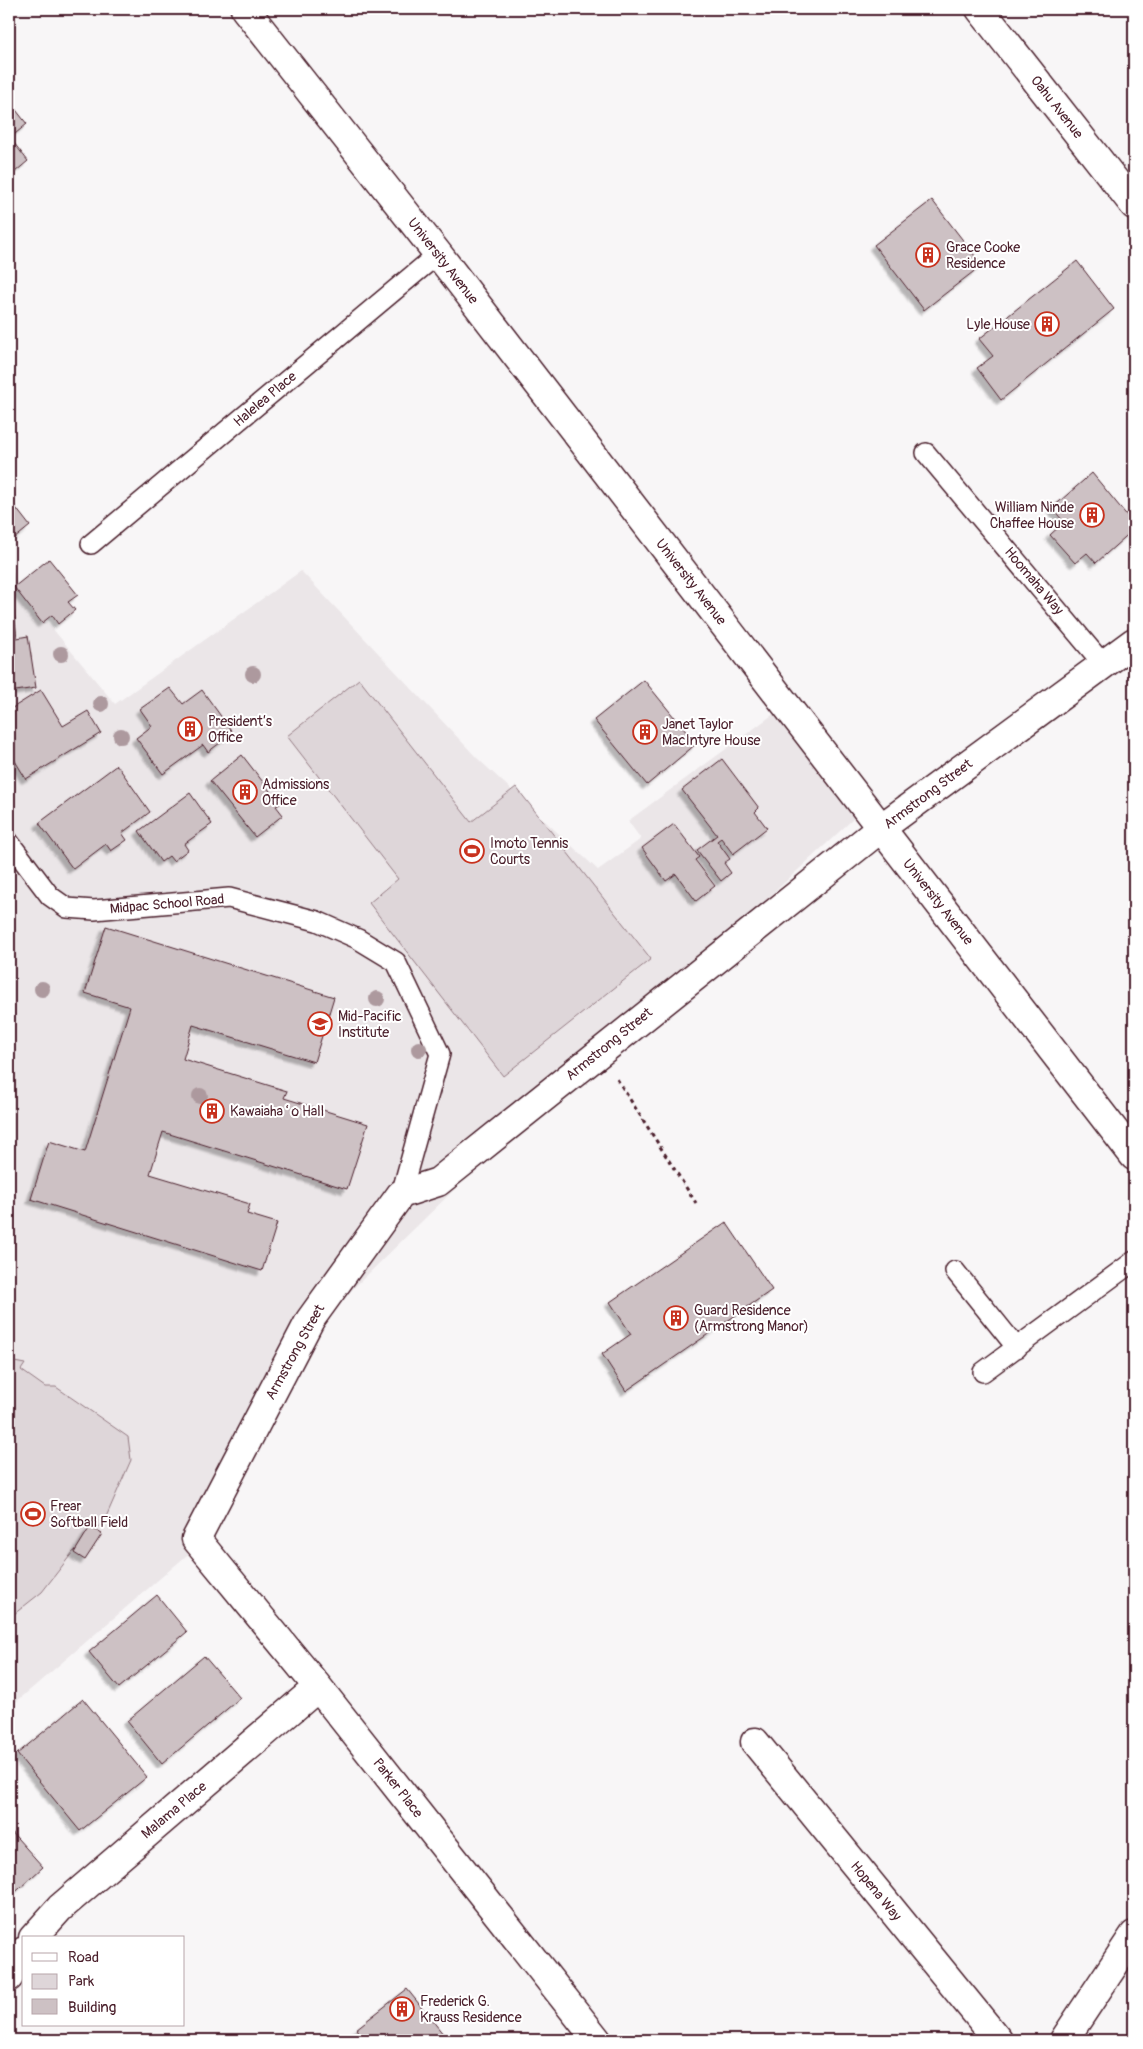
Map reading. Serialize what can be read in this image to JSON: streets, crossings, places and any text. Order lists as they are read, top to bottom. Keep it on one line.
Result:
{"streets":{"street":["Oahu Avenue","University Avenue","Armstrong Street","Parker Place","Malama Place","Hopena Way"],"lane":["Halelea Place","Hoomaha Way","Midpac School Road"]},"crossings":[["University Avenue","Halelea Place"],["University Avenue","Armstrong Street"],["Hoomaha Way","Armstrong Street"],["Armstrong Street","Midpac School Road"],["Armstrong Street","Parker Place"],["Parker Place","Malama Place"]],"places":{"building":["Grace Cooke Residence","Lyle House","William Ninde Chaffee House","President’s Office","Janet Taylor MacIntyre House","Admissions Office","Kawaiahaʻo Hall","Guard Residence (Armstrong Manor)","Frederick G. Krauss Residence"],"sports":["Imoto Tennis Courts","Frear Softball Field"],"school or university":["Mid-Pacific Institute"]},"legend":["Road","Park","Building"]}
